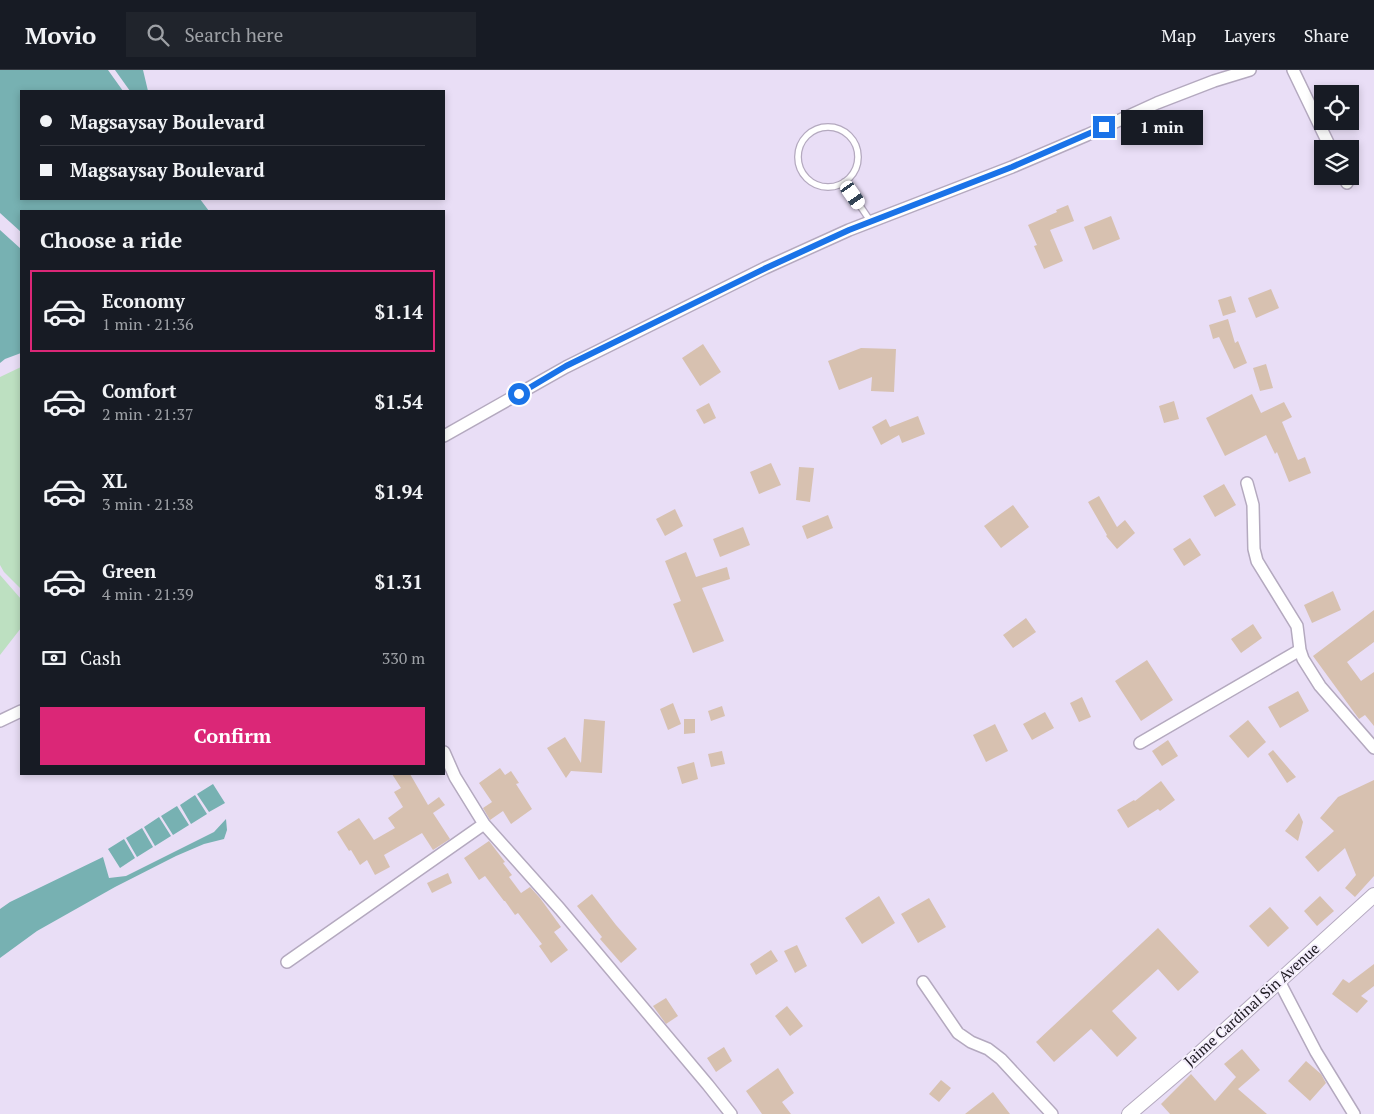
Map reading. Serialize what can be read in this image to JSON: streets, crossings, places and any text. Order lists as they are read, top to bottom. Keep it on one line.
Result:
{"streets":{"street":["Jaime Cardinal Sin Avenue"]},"page":{"header":"Movio","search":"Search here","nav":["Map","Layers","Share"],"banner":["Magsaysay Boulevard","Magsaysay Boulevard"],"bubble":"1 min","heading":"Choose a ride","list":[{"name":"Economy","note":"1 min · 21:36","value":"$1.14"},{"name":"Comfort","note":"2 min · 21:37","value":"$1.54"},{"name":"XL","note":"3 min · 21:38","value":"$1.94"},{"name":"Green","note":"4 min · 21:39","value":"$1.31"}],"pay":["Cash","330 m"],"buttons":"Confirm"}}
